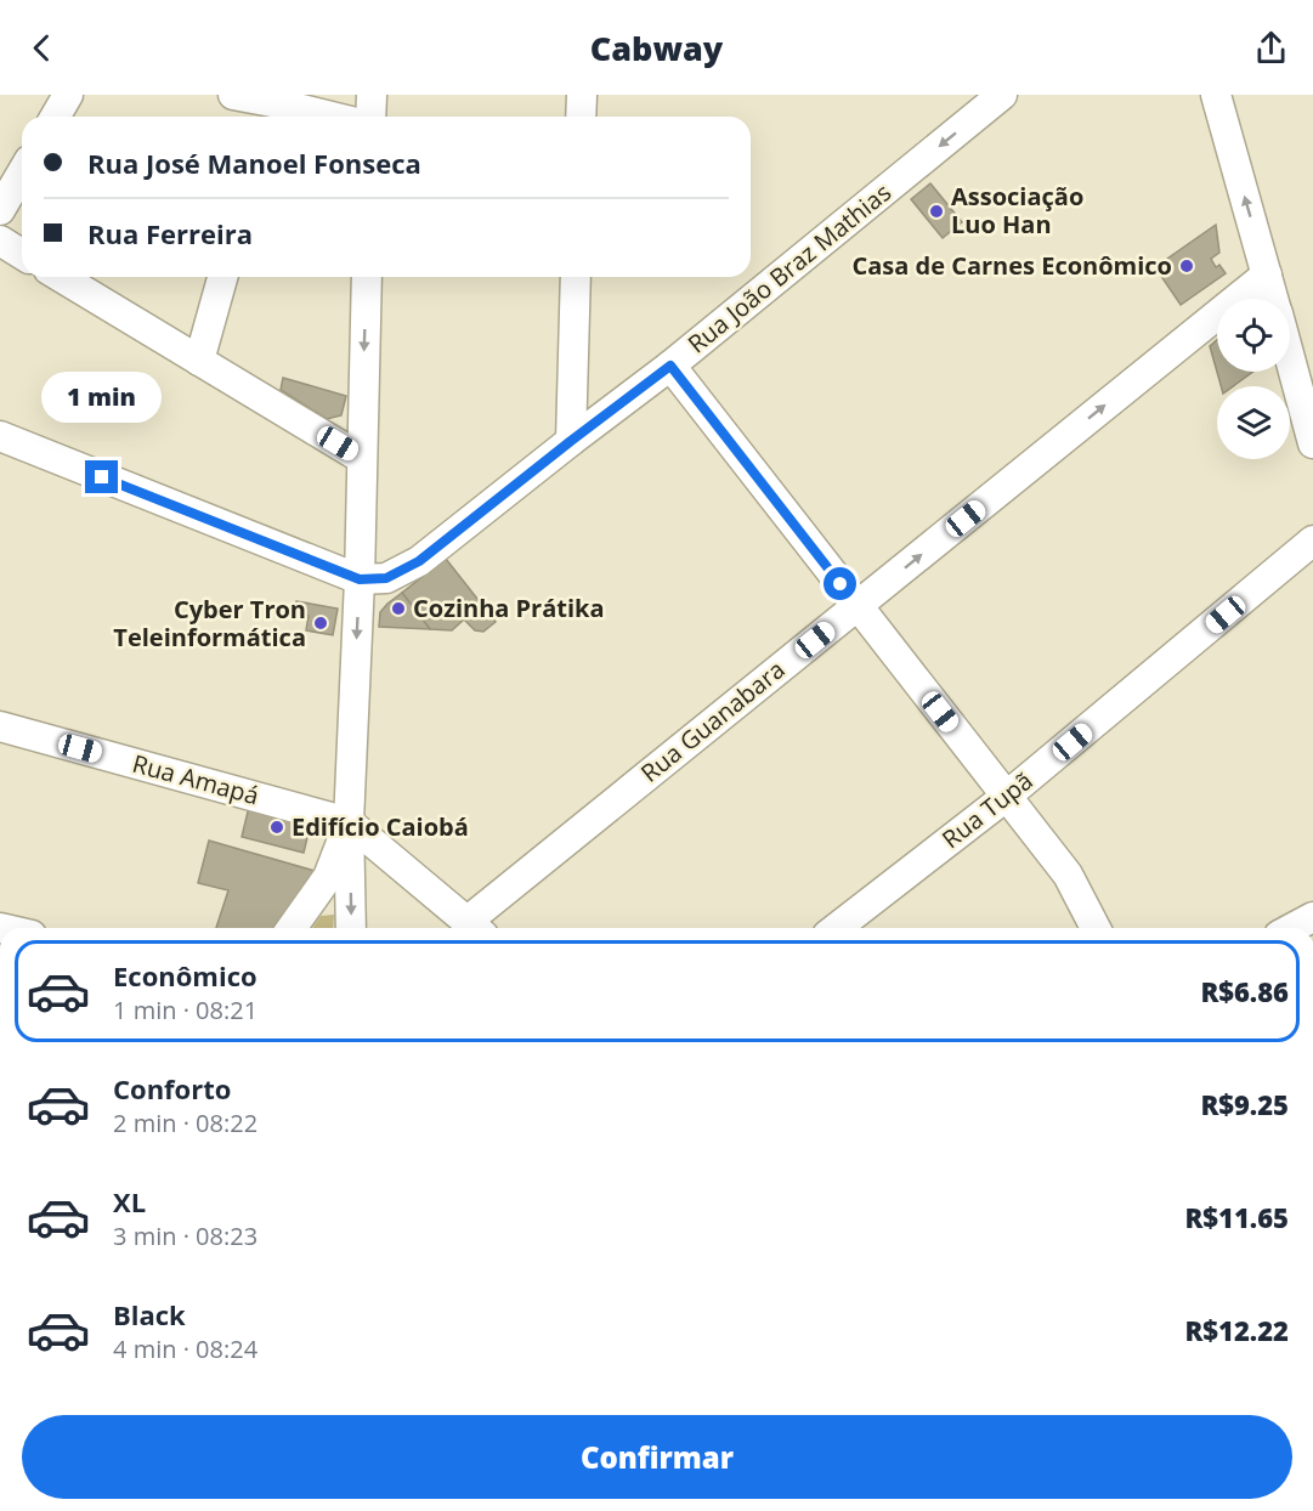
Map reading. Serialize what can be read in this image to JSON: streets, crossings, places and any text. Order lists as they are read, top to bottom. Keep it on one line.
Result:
{"streets":{"street":["Rua João Braz Mathias","Rua Guanabara","Rua Amapá","Rua Tupã"]},"crossings":[["Rua Guanabara","Rua Amapá"]],"one_way":["Rua João Braz Mathias","Rua Guanabara"],"places":["Associação Luo Han","Casa de Carnes Econômico","Cozinha Prátika","Cyber Tron Teleinformática","Edifício Caiobá"],"page":{"header":"Cabway","banner":["Rua José Manoel Fonseca","Rua Ferreira"],"bubble":"1 min","list":[{"name":"Econômico","note":"1 min · 08:21","value":"R$6.86"},{"name":"Conforto","note":"2 min · 08:22","value":"R$9.25"},{"name":"XL","note":"3 min · 08:23","value":"R$11.65"},{"name":"Black","note":"4 min · 08:24","value":"R$12.22"}],"buttons":"Confirmar"}}
